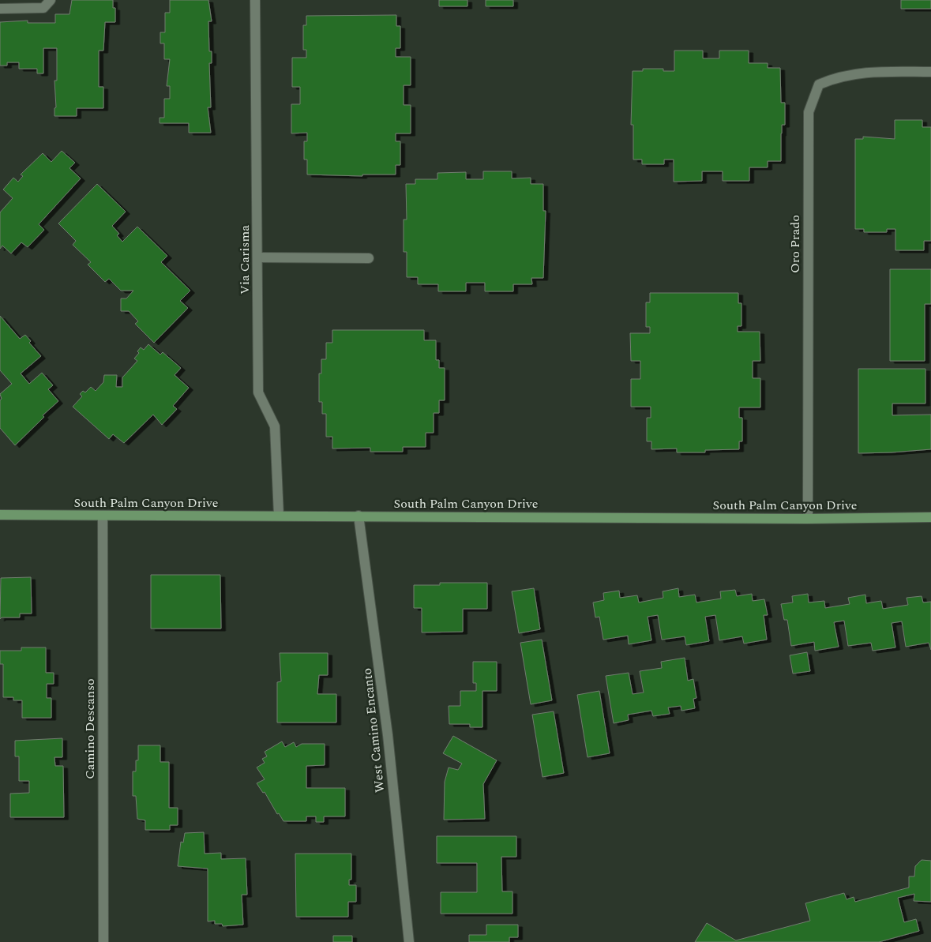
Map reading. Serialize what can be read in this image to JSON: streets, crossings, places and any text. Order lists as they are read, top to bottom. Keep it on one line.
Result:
{"streets":{"street":["Oro Prado","Via Carisma","South Palm Canyon Drive","Camino Descanso","West Camino Encanto"]},"crossings":[["Oro Prado","South Palm Canyon Drive"],["Via Carisma","South Palm Canyon Drive"],["South Palm Canyon Drive","Camino Descanso"],["South Palm Canyon Drive","West Camino Encanto"]]}
